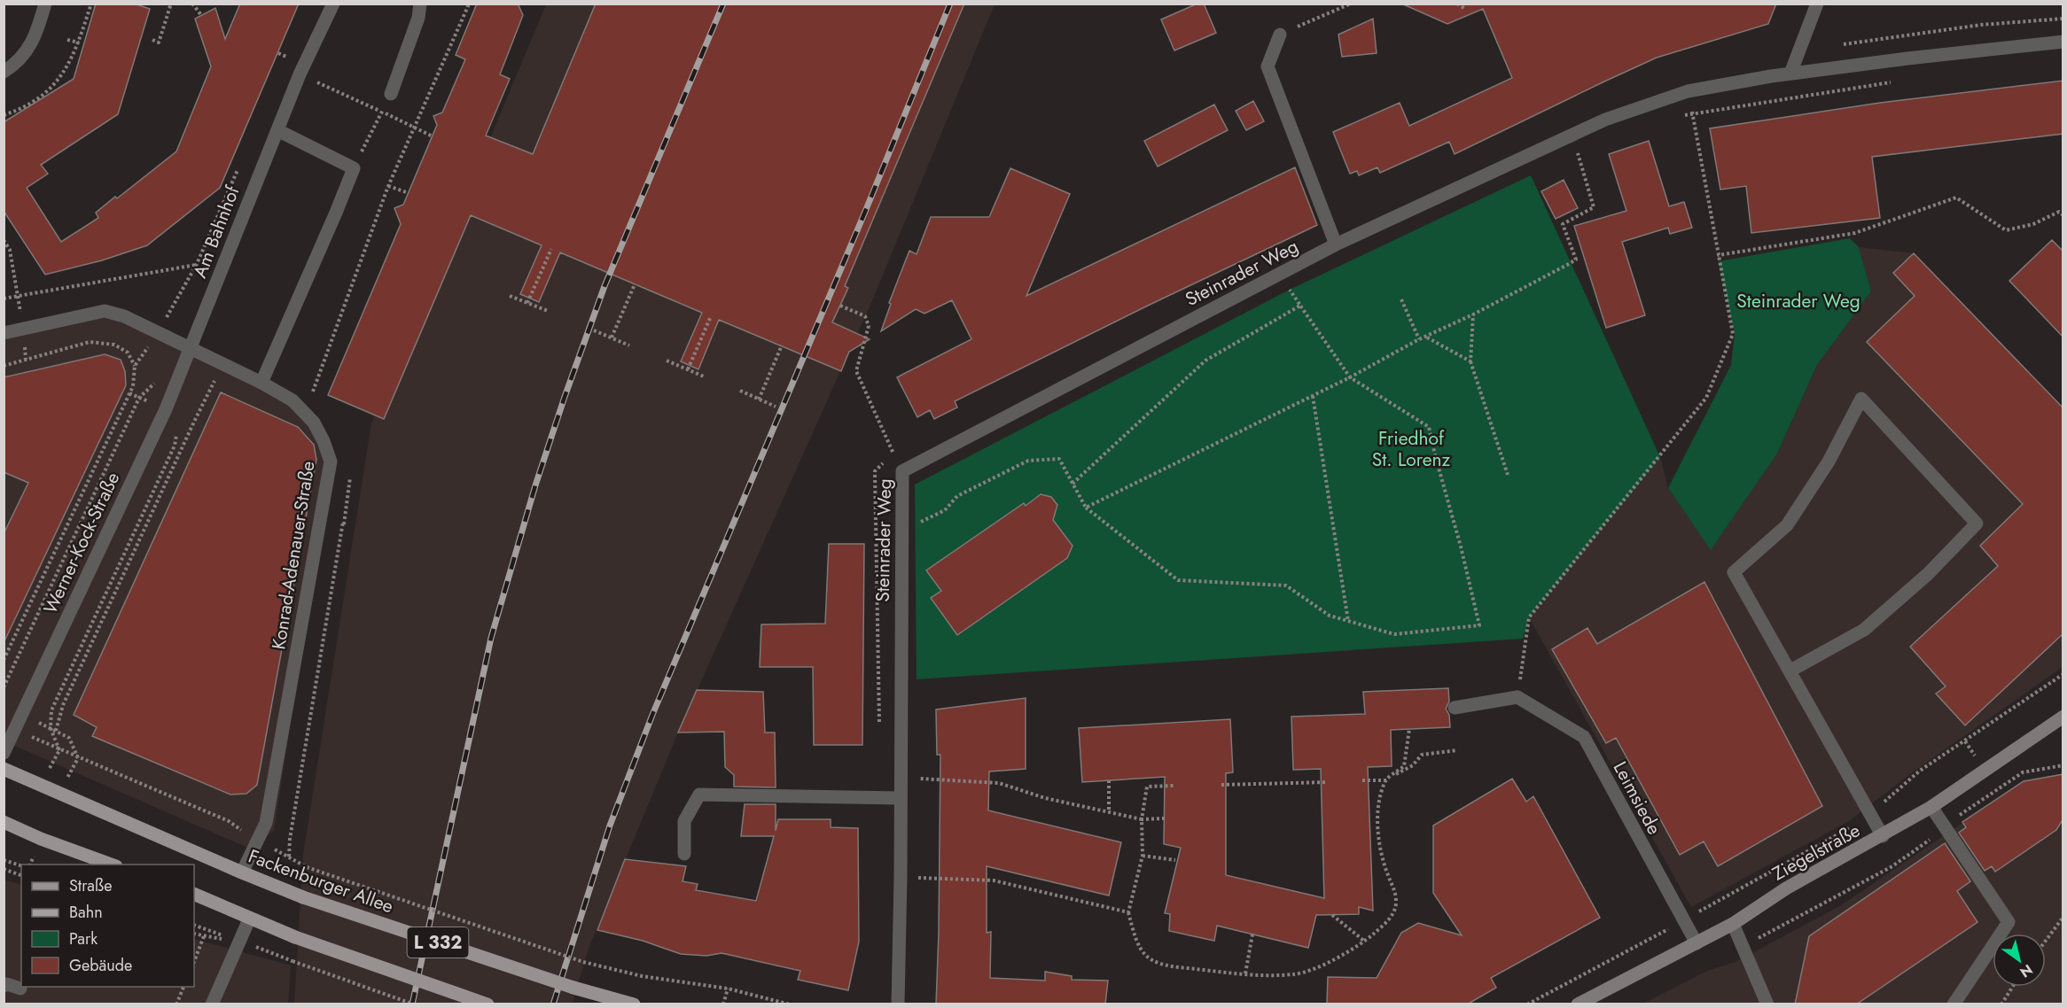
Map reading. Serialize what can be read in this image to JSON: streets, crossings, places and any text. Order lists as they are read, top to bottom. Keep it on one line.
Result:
{"streets":{"main road":["Ziegelstraße","Fackenburger Allee","L 332"],"street":["Am Bahnhof","Steinrader Weg","Werner-Kock-Straße","Konrad-Adenauer-Straße","Leimsiede"]},"crossings":[["Am Bahnhof","Werner-Kock-Straße"],["Am Bahnhof","Konrad-Adenauer-Straße"],["Werner-Kock-Straße","Konrad-Adenauer-Straße"],["Konrad-Adenauer-Straße","Fackenburger Allee"],["Leimsiede","Ziegelstraße"]],"parks":["Steinrader Weg","Friedhof St. Lorenz"],"legend":["Straße","Bahn","Park","Gebäude"],"north":"bottom right"}
